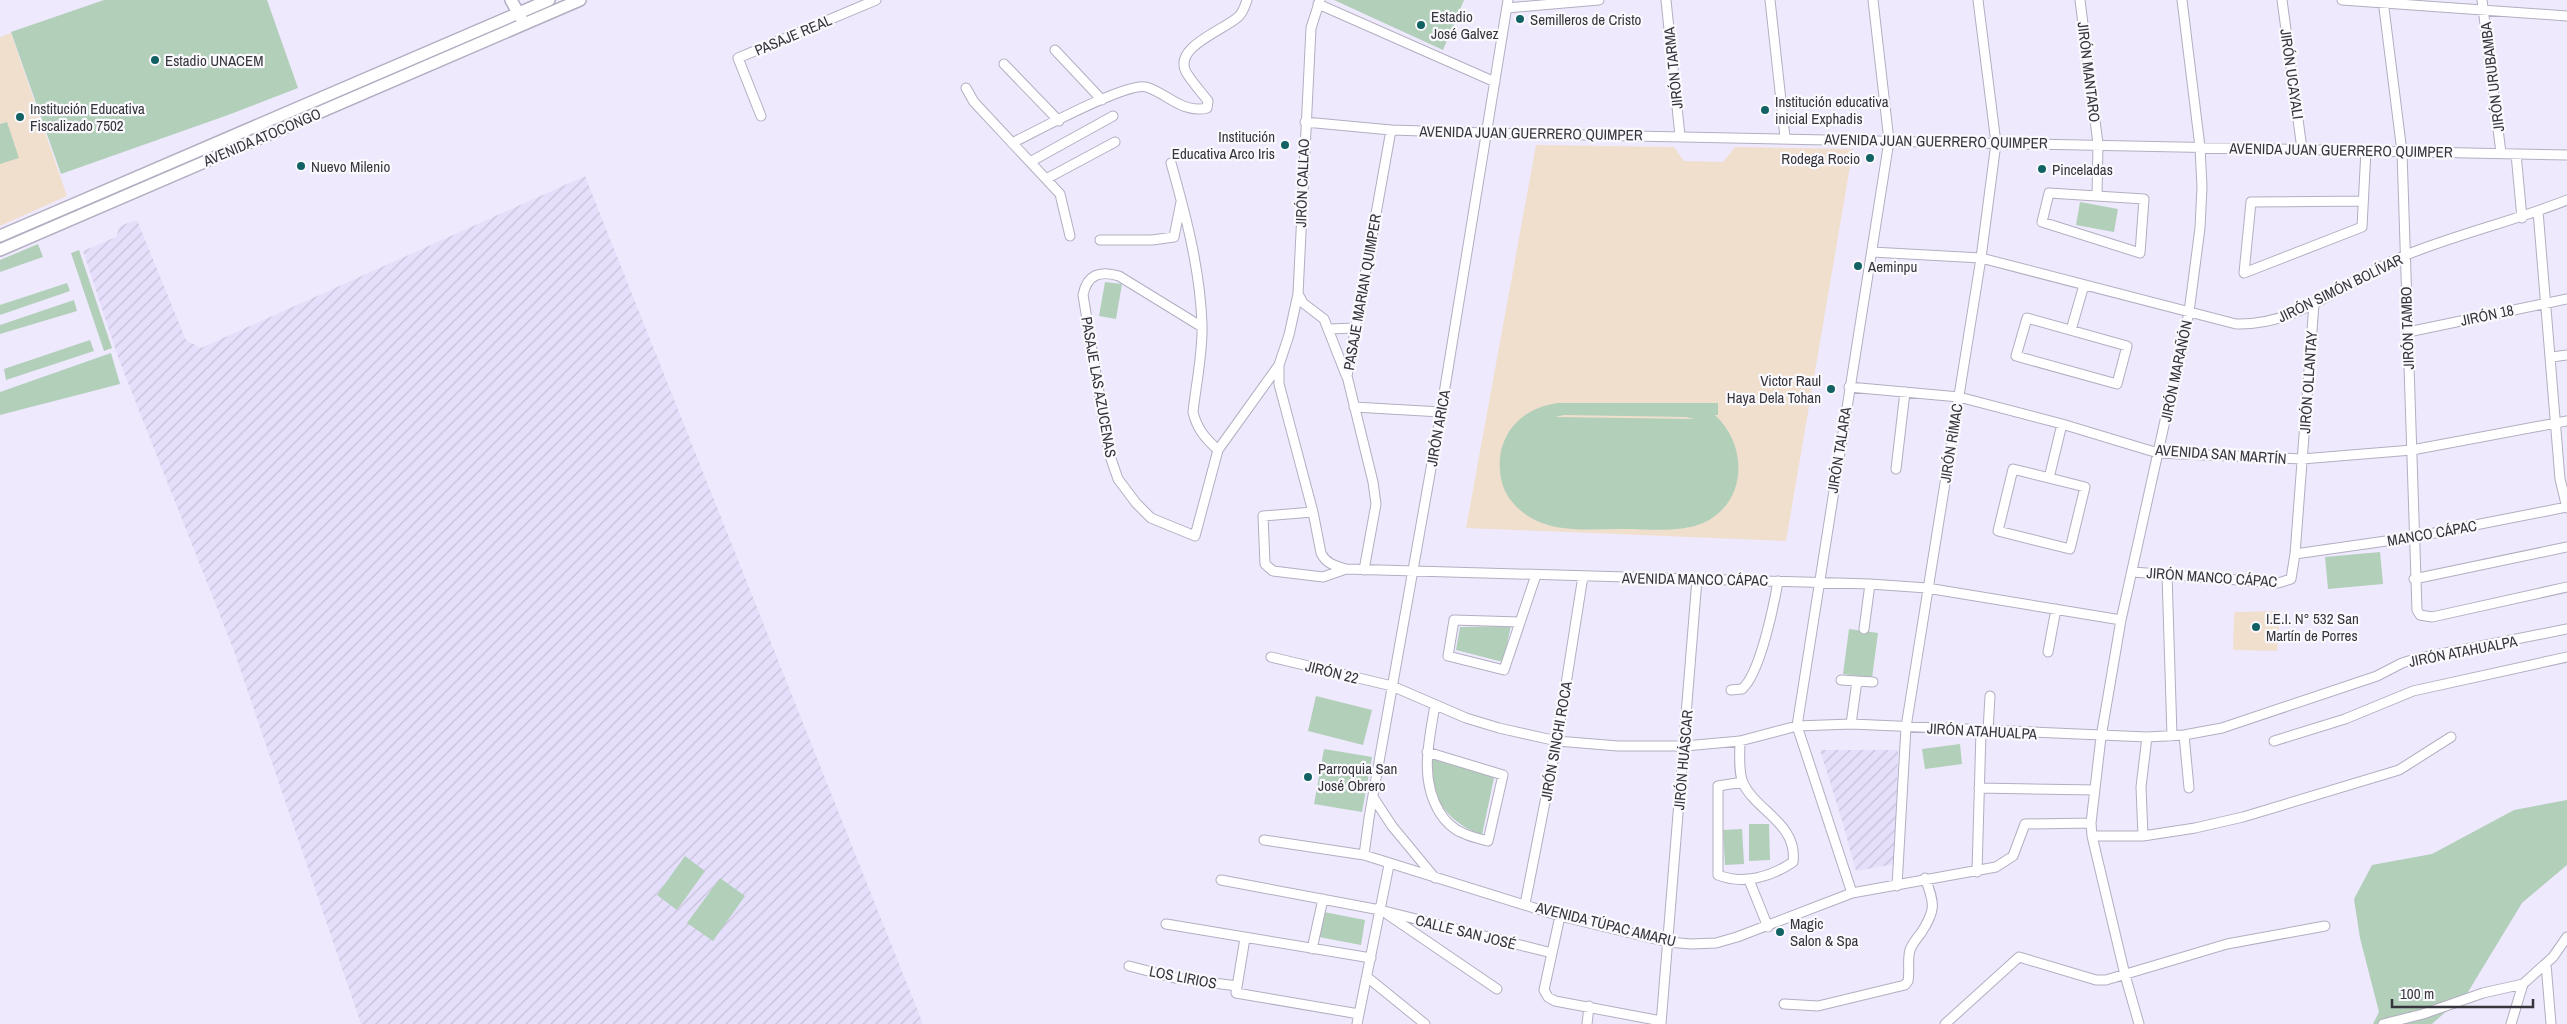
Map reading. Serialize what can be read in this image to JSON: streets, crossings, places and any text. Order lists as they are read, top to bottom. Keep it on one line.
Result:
{"streets":{"main road":["AVENIDA ATOCONGO"],"street":["PASAJE REAL","JIRÓN TARMA","JIRÓN MANTARO","JIRÓN UCAYALI","JIRÓN URUBAMBA","AVENIDA JUAN GUERRERO QUIMPER","JIRÓN CALLAO","JIRÓN SIMÓN BOLÍVAR","PASAJE MARIAN QUIMPER","JIRÓN 18","JIRÓN TAMBO","JIRÓN MARAÑÓN","JIRÓN OLLANTAY","PASAJE LAS AZUCENAS","JIRÓN ARICA","JIRÓN RÍMAC","JIRÓN TALARA","AVENIDA SAN MARTÍN","MANCO CÁPAC","JIRÓN MANCO CÁPAC","AVENIDA MANCO CÁPAC","JIRÓN ATAHUALPA","JIRÓN 22","JIRÓN SINCHI ROCA","JIRÓN HUÁSCAR","AVENIDA TÚPAC AMARU","CALLE SAN JOSÉ","LOS LIRIOS"]},"crossings":[["JIRÓN TARMA","AVENIDA JUAN GUERRERO QUIMPER"],["JIRÓN MANTARO","AVENIDA JUAN GUERRERO QUIMPER"],["JIRÓN UCAYALI","AVENIDA JUAN GUERRERO QUIMPER"],["JIRÓN URUBAMBA","AVENIDA JUAN GUERRERO QUIMPER"],["AVENIDA JUAN GUERRERO QUIMPER","JIRÓN CALLAO"],["AVENIDA JUAN GUERRERO QUIMPER","PASAJE MARIAN QUIMPER"],["AVENIDA JUAN GUERRERO QUIMPER","JIRÓN TAMBO"],["AVENIDA JUAN GUERRERO QUIMPER","JIRÓN MARAÑÓN"],["AVENIDA JUAN GUERRERO QUIMPER","JIRÓN ARICA"],["AVENIDA JUAN GUERRERO QUIMPER","JIRÓN RÍMAC"],["AVENIDA JUAN GUERRERO QUIMPER","JIRÓN TALARA"],["JIRÓN SIMÓN BOLÍVAR","JIRÓN TAMBO"],["JIRÓN SIMÓN BOLÍVAR","JIRÓN MARAÑÓN"],["JIRÓN SIMÓN BOLÍVAR","JIRÓN OLLANTAY"],["JIRÓN SIMÓN BOLÍVAR","JIRÓN RÍMAC"],["JIRÓN SIMÓN BOLÍVAR","JIRÓN TALARA"],["PASAJE MARIAN QUIMPER","AVENIDA MANCO CÁPAC"],["JIRÓN 18","JIRÓN TAMBO"],["JIRÓN TAMBO","AVENIDA SAN MARTÍN"],["JIRÓN TAMBO","MANCO CÁPAC"],["JIRÓN MARAÑÓN","AVENIDA SAN MARTÍN"],["JIRÓN MARAÑÓN","JIRÓN MANCO CÁPAC"],["JIRÓN MARAÑÓN","AVENIDA MANCO CÁPAC"],["JIRÓN MARAÑÓN","JIRÓN ATAHUALPA"],["JIRÓN MARAÑÓN","AVENIDA TÚPAC AMARU"],["JIRÓN OLLANTAY","AVENIDA SAN MARTÍN"],["JIRÓN OLLANTAY","MANCO CÁPAC"],["JIRÓN OLLANTAY","JIRÓN MANCO CÁPAC"],["JIRÓN ARICA","AVENIDA MANCO CÁPAC"],["JIRÓN ARICA","JIRÓN ATAHUALPA"],["JIRÓN ARICA","JIRÓN 22"],["JIRÓN ARICA","AVENIDA TÚPAC AMARU"],["JIRÓN RÍMAC","AVENIDA SAN MARTÍN"],["JIRÓN RÍMAC","AVENIDA MANCO CÁPAC"],["JIRÓN RÍMAC","JIRÓN ATAHUALPA"],["JIRÓN RÍMAC","AVENIDA TÚPAC AMARU"],["JIRÓN TALARA","AVENIDA SAN MARTÍN"],["JIRÓN TALARA","AVENIDA MANCO CÁPAC"],["JIRÓN TALARA","JIRÓN ATAHUALPA"],["JIRÓN TALARA","AVENIDA TÚPAC AMARU"],["AVENIDA MANCO CÁPAC","JIRÓN SINCHI ROCA"],["AVENIDA MANCO CÁPAC","JIRÓN HUÁSCAR"],["JIRÓN ATAHUALPA","JIRÓN 22"],["JIRÓN ATAHUALPA","JIRÓN SINCHI ROCA"],["JIRÓN ATAHUALPA","JIRÓN HUÁSCAR"],["JIRÓN SINCHI ROCA","AVENIDA TÚPAC AMARU"],["JIRÓN HUÁSCAR","AVENIDA TÚPAC AMARU"]],"places":["Semilleros de Cristo","Estadio José Galvez","Estadio UNACEM","Institución educativa inicial Exphadis","Institución Educativa Fiscalizado 7502","Institución Educativa Arco Iris","Rodega Rocio","Nuevo Milenio","Pinceladas","Aeminpu","Victor Raul Haya Dela Tohan","I.E.I. N° 532 San Martín de Porres","Parroquia San José Obrero","Magic Salon & Spa"],"scale_bar":"100 m"}
